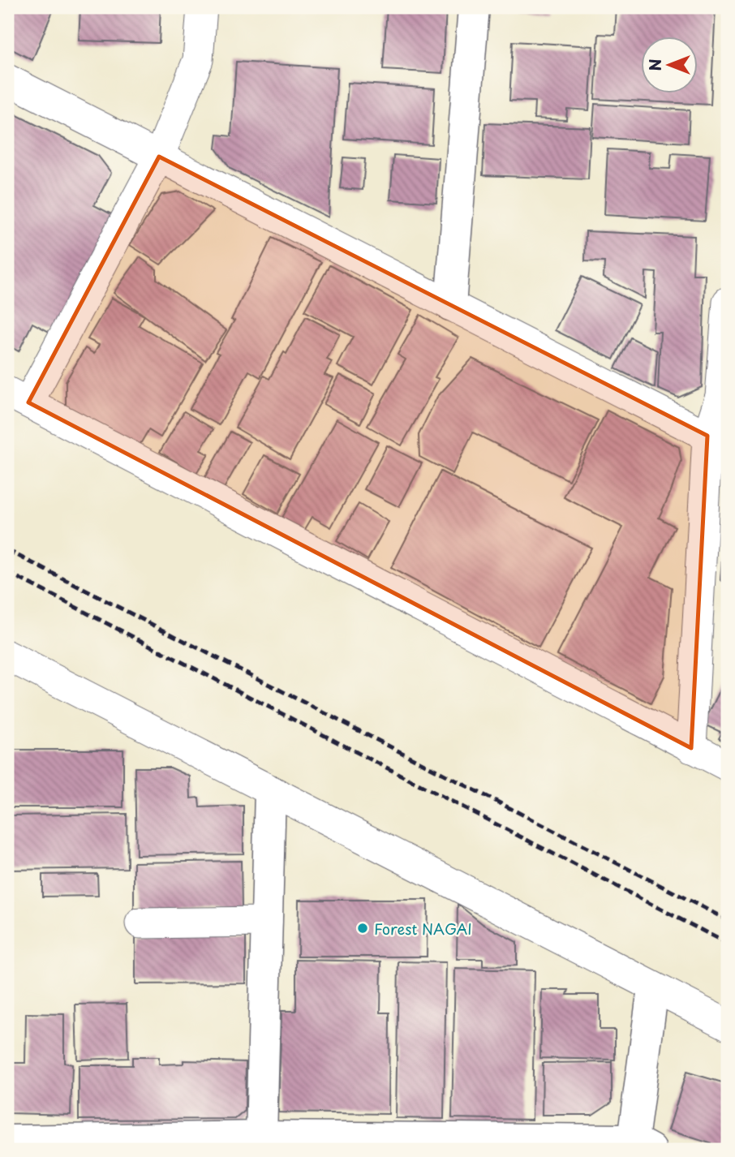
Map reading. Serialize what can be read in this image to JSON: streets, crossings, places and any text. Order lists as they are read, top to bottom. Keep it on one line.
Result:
{"places":["Forest NAGAI"],"north":"left"}
